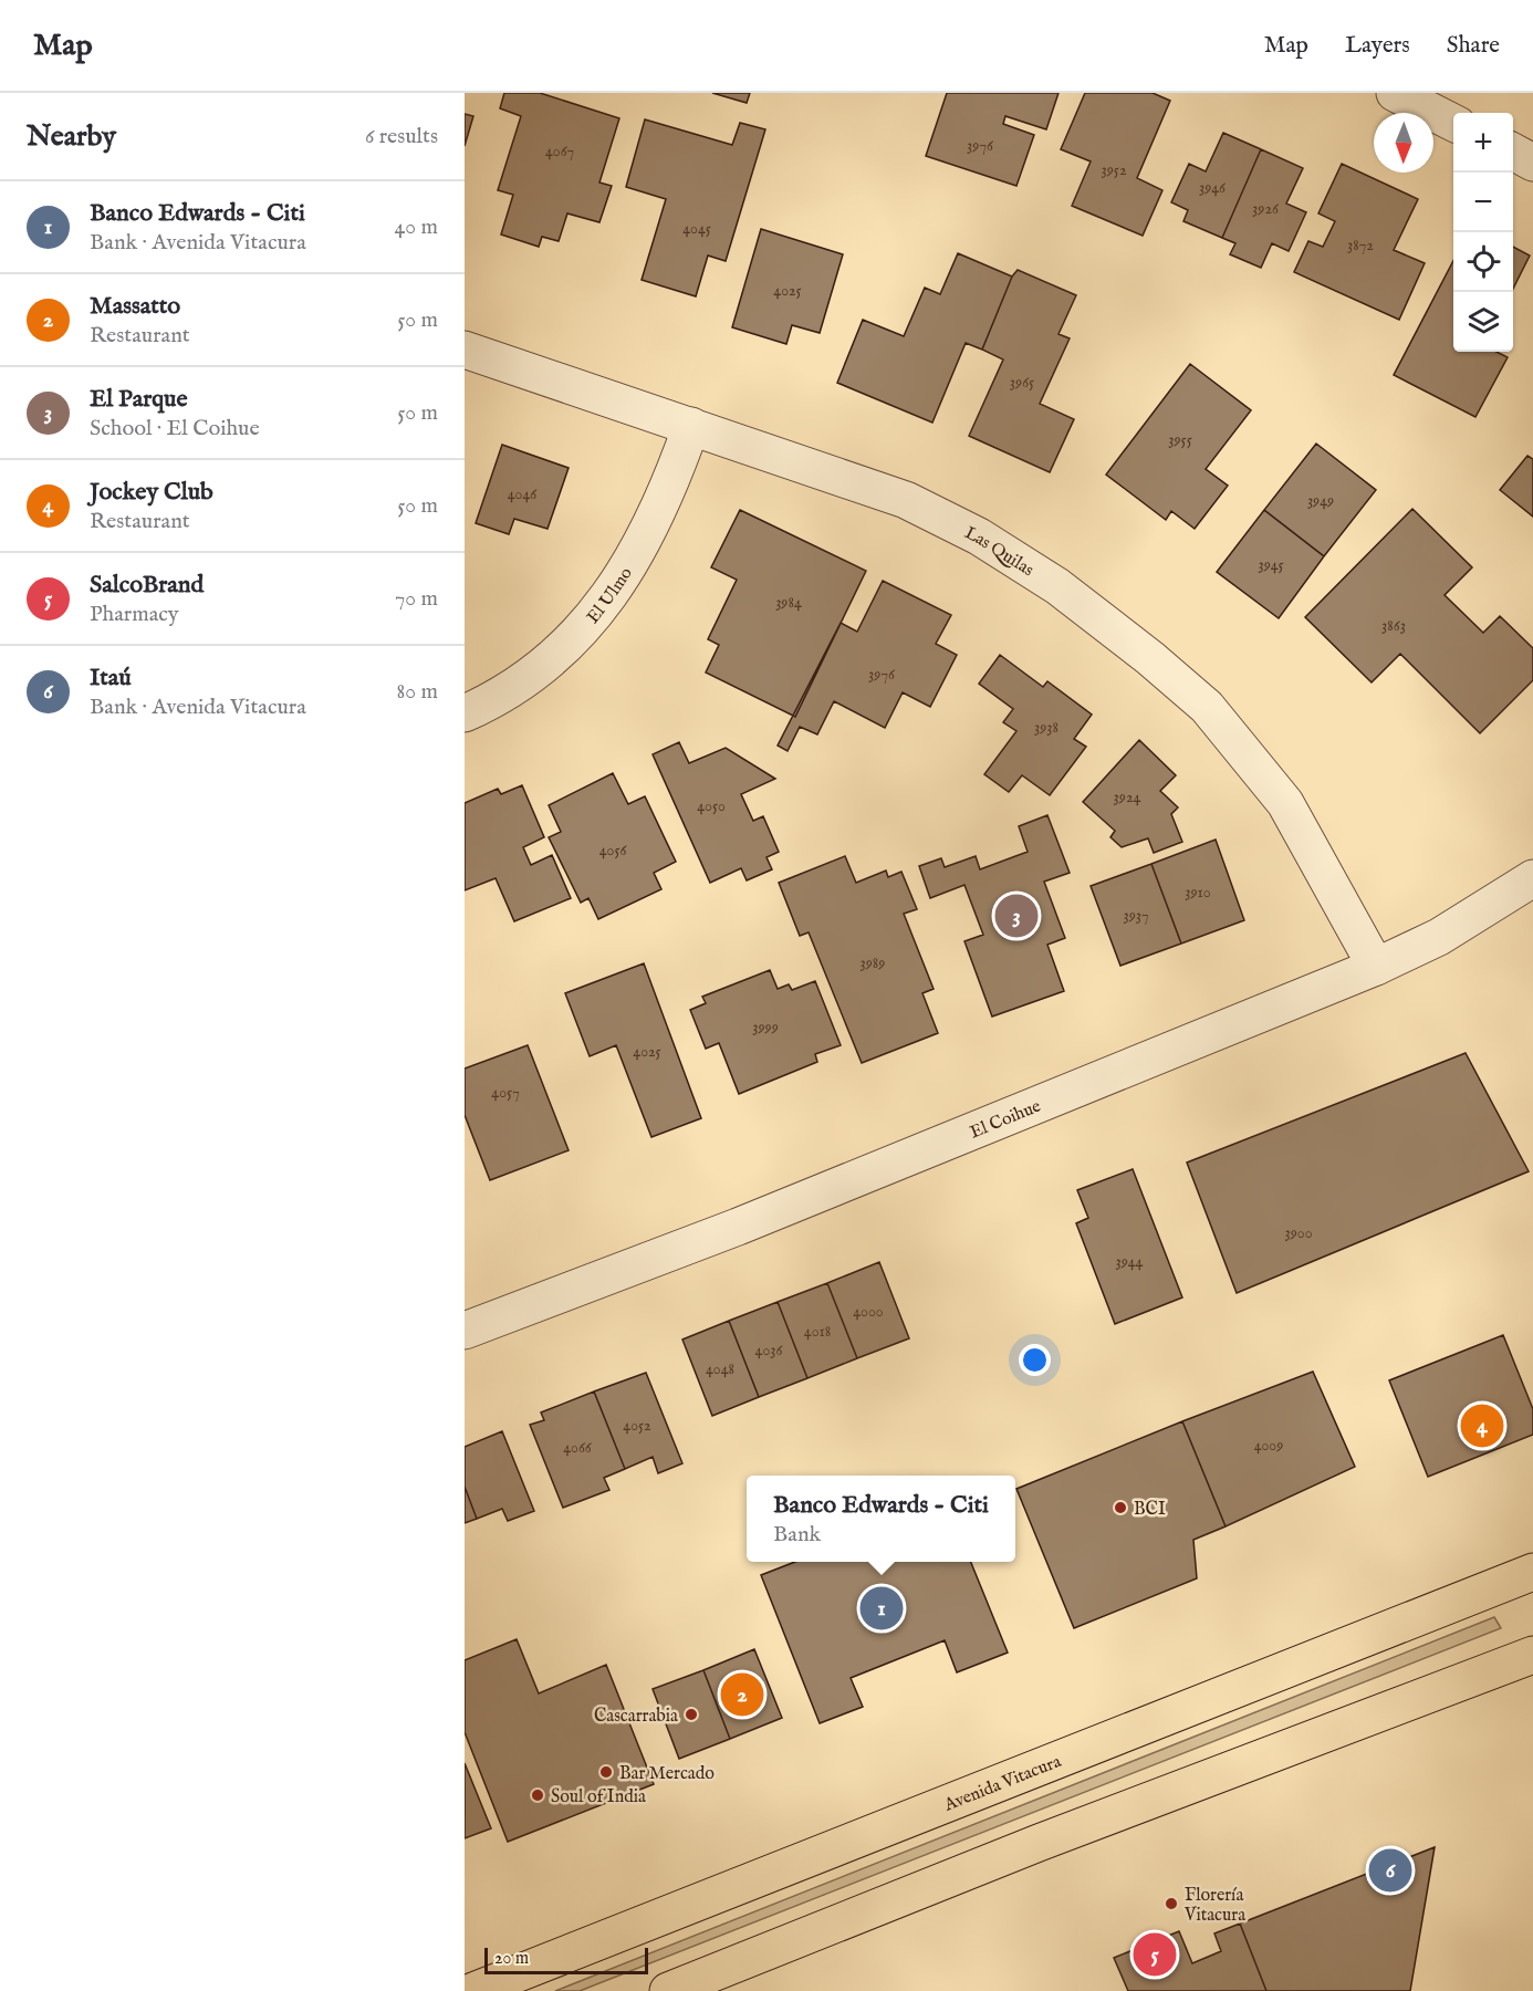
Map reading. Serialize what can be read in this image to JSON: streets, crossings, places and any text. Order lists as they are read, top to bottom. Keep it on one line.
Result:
{"streets":{"main road":["Avenida Vitacura"],"street":["Las Quilas","El Ulmo","El Coihue"]},"crossings":[["Las Quilas","El Ulmo"],["Las Quilas","El Coihue"]],"places":["BCI","Cascarrabia","Bar Mercado","Soul of India","Florería Vitacura"],"house_numbers":["3976","4067","3952","3946","3926","4045","3872","4025","3965","3955","4046","3949","3945","3984","3863","3976","3938","3924","4050","4056","3910","3937","3989","3999","4025","4057","3900","3944","4000","4018","4036","4048","4052","4009","4066"],"scale_bar":"20 m","north":"bottom","page":{"header":"Map","nav":["Map","Layers","Share"],"heading":["Nearby","6 results"],"map_buttons":["+","−"],"list":[{"mark":"1","name":"Banco Edwards - Citi","note":"Bank · Avenida Vitacura","value":"40 m"},{"mark":"2","name":"Massatto","note":"Restaurant","value":"50 m"},{"mark":"3","name":"El Parque","note":"School · El Coihue","value":"50 m"},{"mark":"4","name":"Jockey Club","note":"Restaurant","value":"50 m"},{"mark":"5","name":"SalcoBrand","note":"Pharmacy","value":"70 m"},{"mark":"6","name":"Itaú","note":"Bank · Avenida Vitacura","value":"80 m"}],"pins":["3","4","1","2","6","5"],"popup":["Banco Edwards - Citi","Bank"],"scale":"20 m"}}
